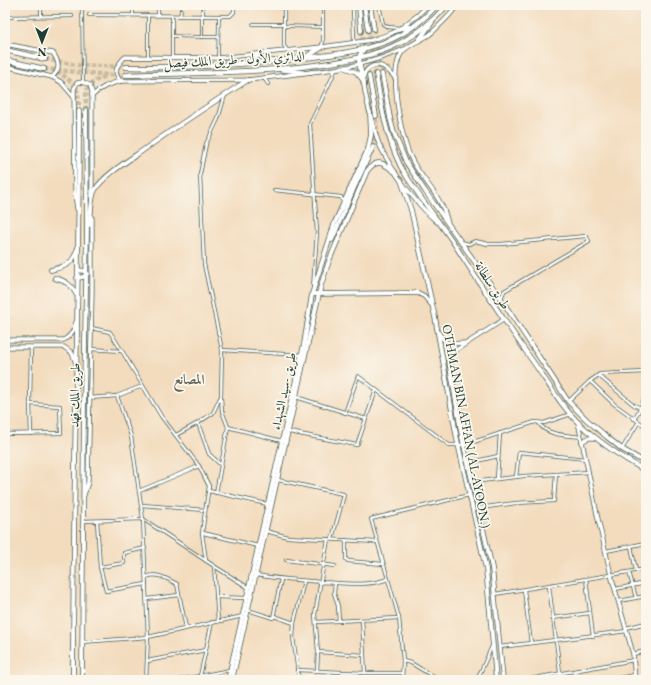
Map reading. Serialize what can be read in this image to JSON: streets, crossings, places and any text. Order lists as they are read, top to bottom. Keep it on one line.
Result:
{"streets":{"highway":["الدائري الأول - طريق الملك فيصل"],"main road":["طريق سلطانة","طريق -سيد الشهداء","طريق الملك فهد","OTHMAN BIN AFFAN (AL-AYOON.)"]},"districts":["المصانع"],"north":"bottom"}
